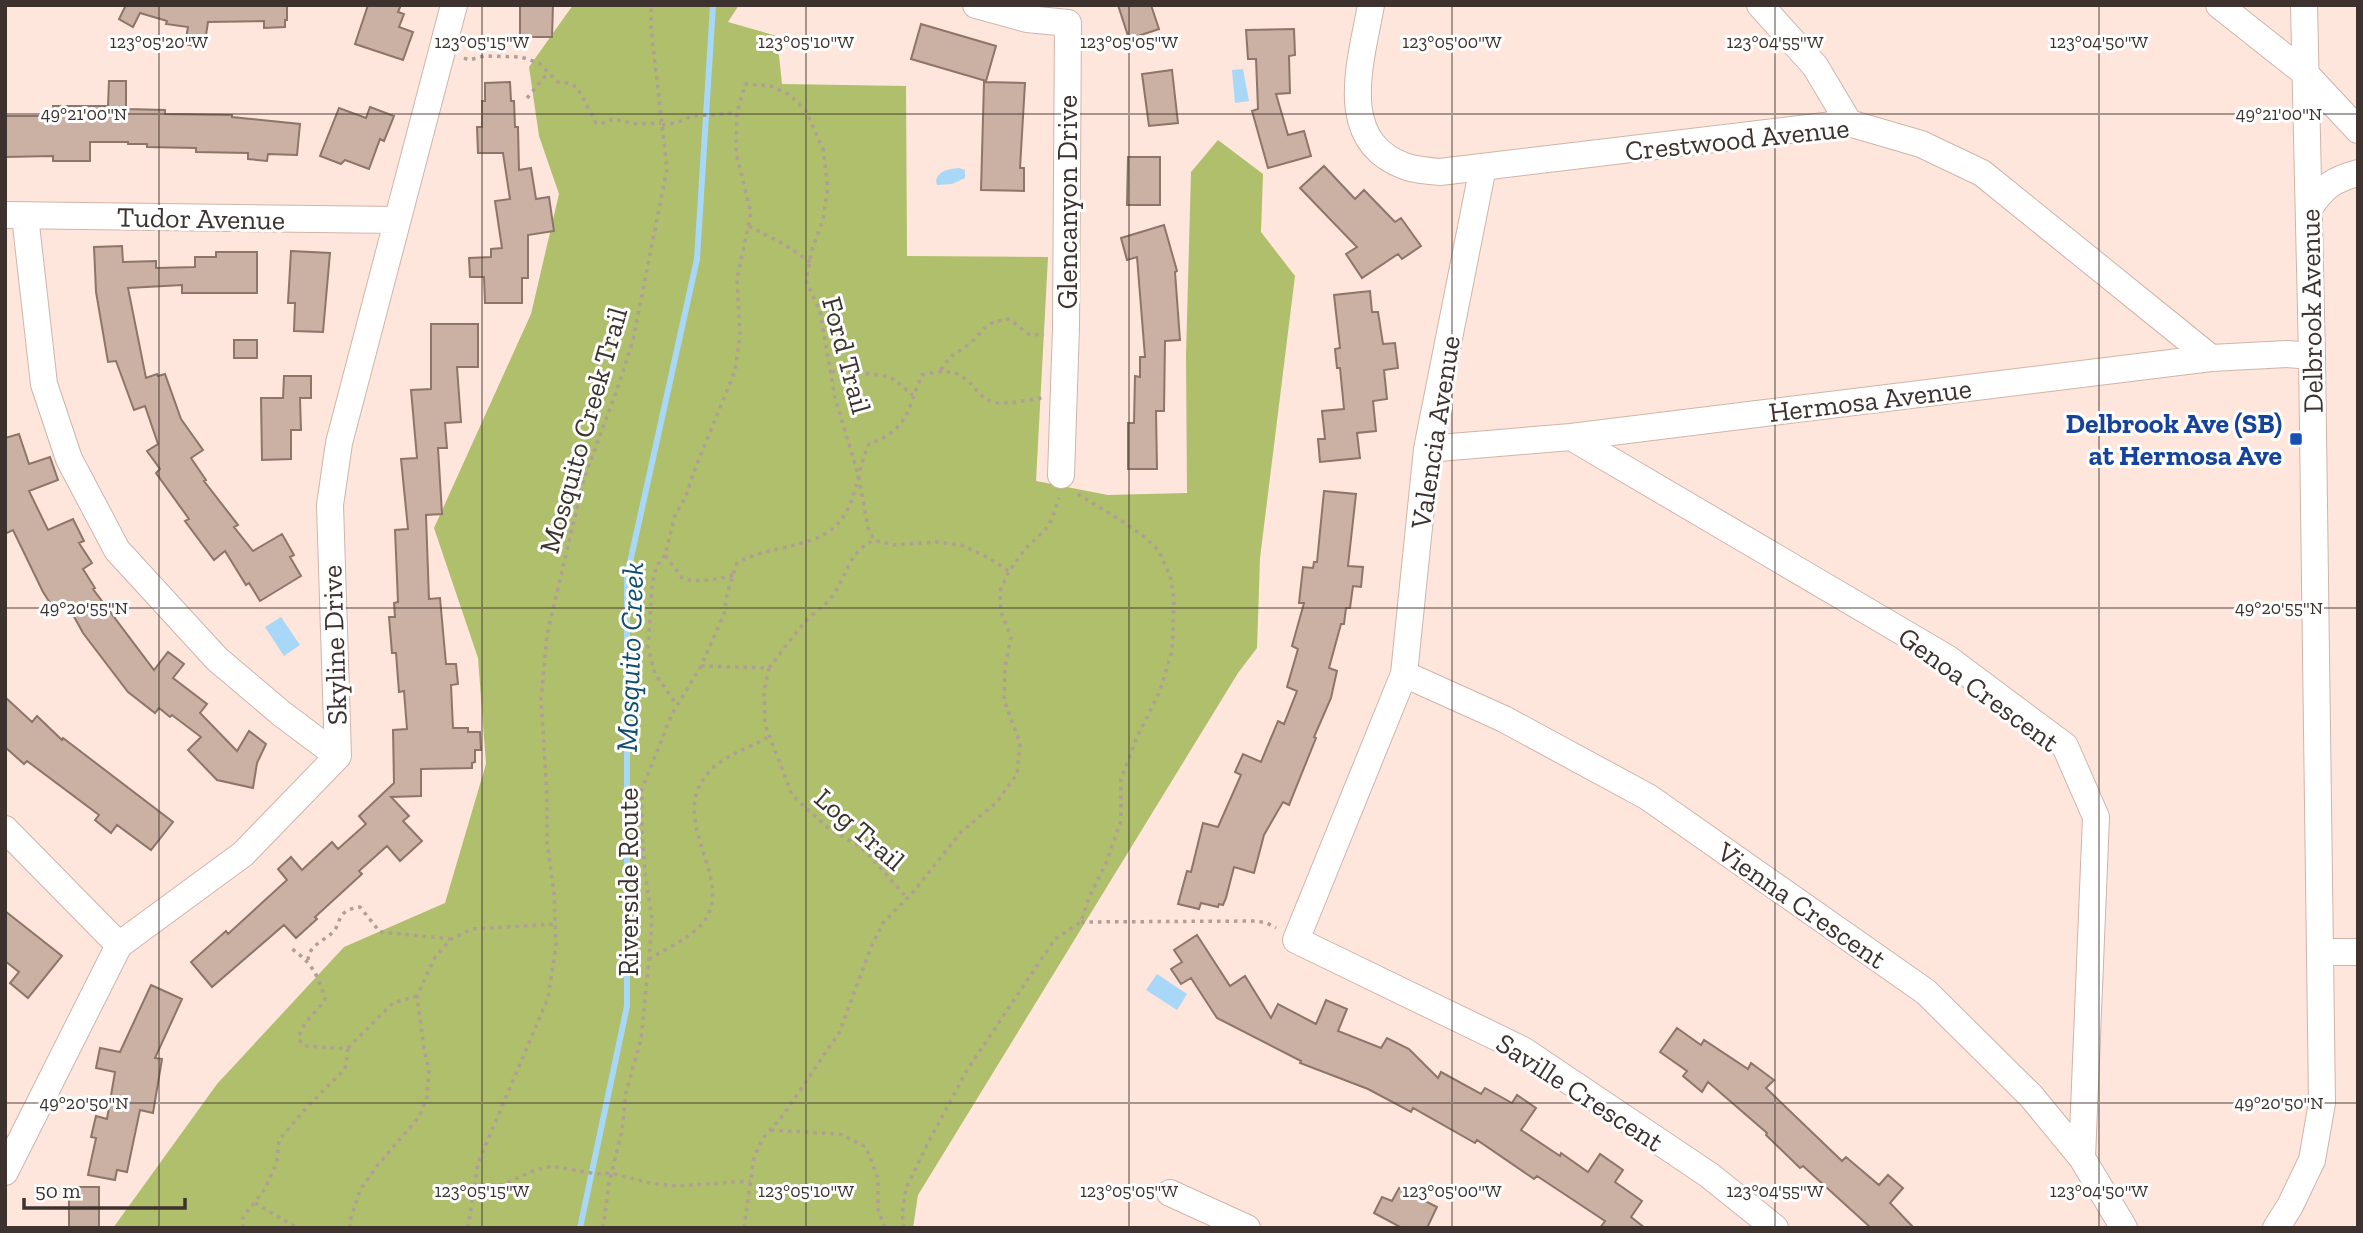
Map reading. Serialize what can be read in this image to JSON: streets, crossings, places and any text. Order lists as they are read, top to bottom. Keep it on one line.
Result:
{"streets":{"street":["Crestwood Avenue","Glencanyon Drive","Tudor Avenue","Delbrook Avenue","Hermosa Avenue","Valencia Avenue","Skyline Drive","Genoa Crescent","Vienna Crescent","Saville Crescent"],"path":["Ford Trail","Mosquito Creek Trail","Log Trail","Riverside Route"]},"crossings":[["Crestwood Avenue","Hermosa Avenue"],["Crestwood Avenue","Valencia Avenue"],["Tudor Avenue","Skyline Drive"],["Delbrook Avenue","Hermosa Avenue"],["Hermosa Avenue","Valencia Avenue"],["Hermosa Avenue","Genoa Crescent"],["Valencia Avenue","Vienna Crescent"],["Valencia Avenue","Saville Crescent"],["Genoa Crescent","Vienna Crescent"]],"water":["Mosquito Creek"],"places":{"transit":["Delbrook Ave (SB) at Hermosa Ave"]},"scale_bar":"50 m","coordinates":["123°05'20\"W","123°05'15\"W","123°05'10\"W","123°05'05\"W","123°05'00\"W","123°04'55\"W","123°04'50\"W","49°21'00\"N","49°20'55\"N","49°20'50\"N"]}
